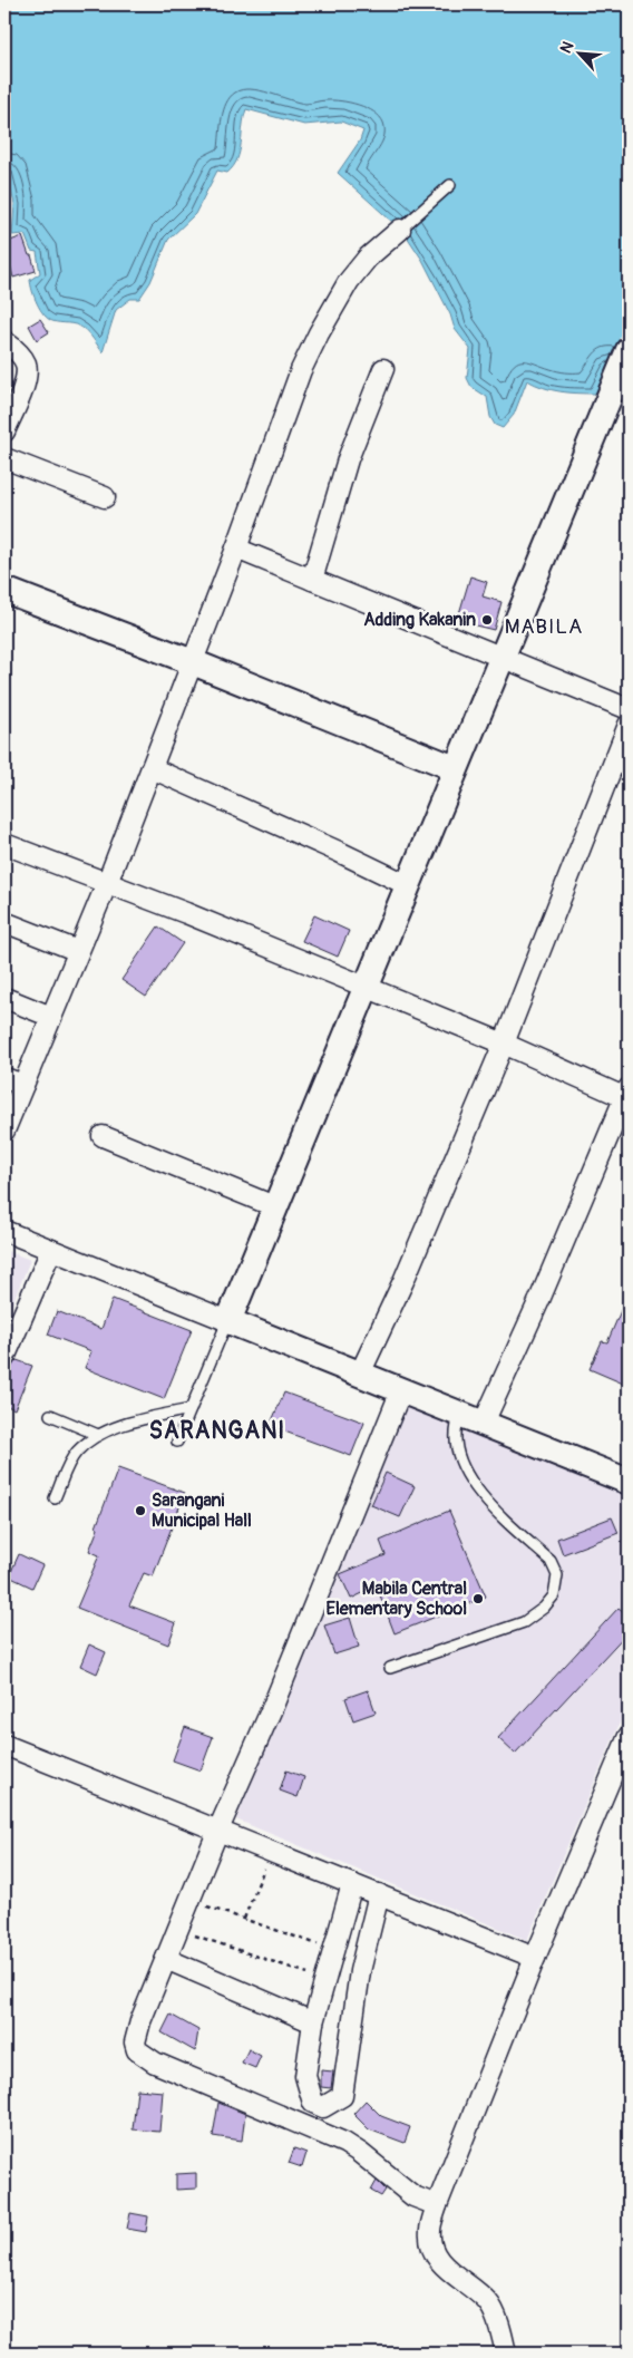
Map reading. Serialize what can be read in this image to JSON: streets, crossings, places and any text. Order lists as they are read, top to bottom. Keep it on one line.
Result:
{"districts":["MABILA","SARANGANI"],"places":["Adding Kakanin","Sarangani Municipal Hall","Mabila Central Elementary School"],"north":"top left"}
